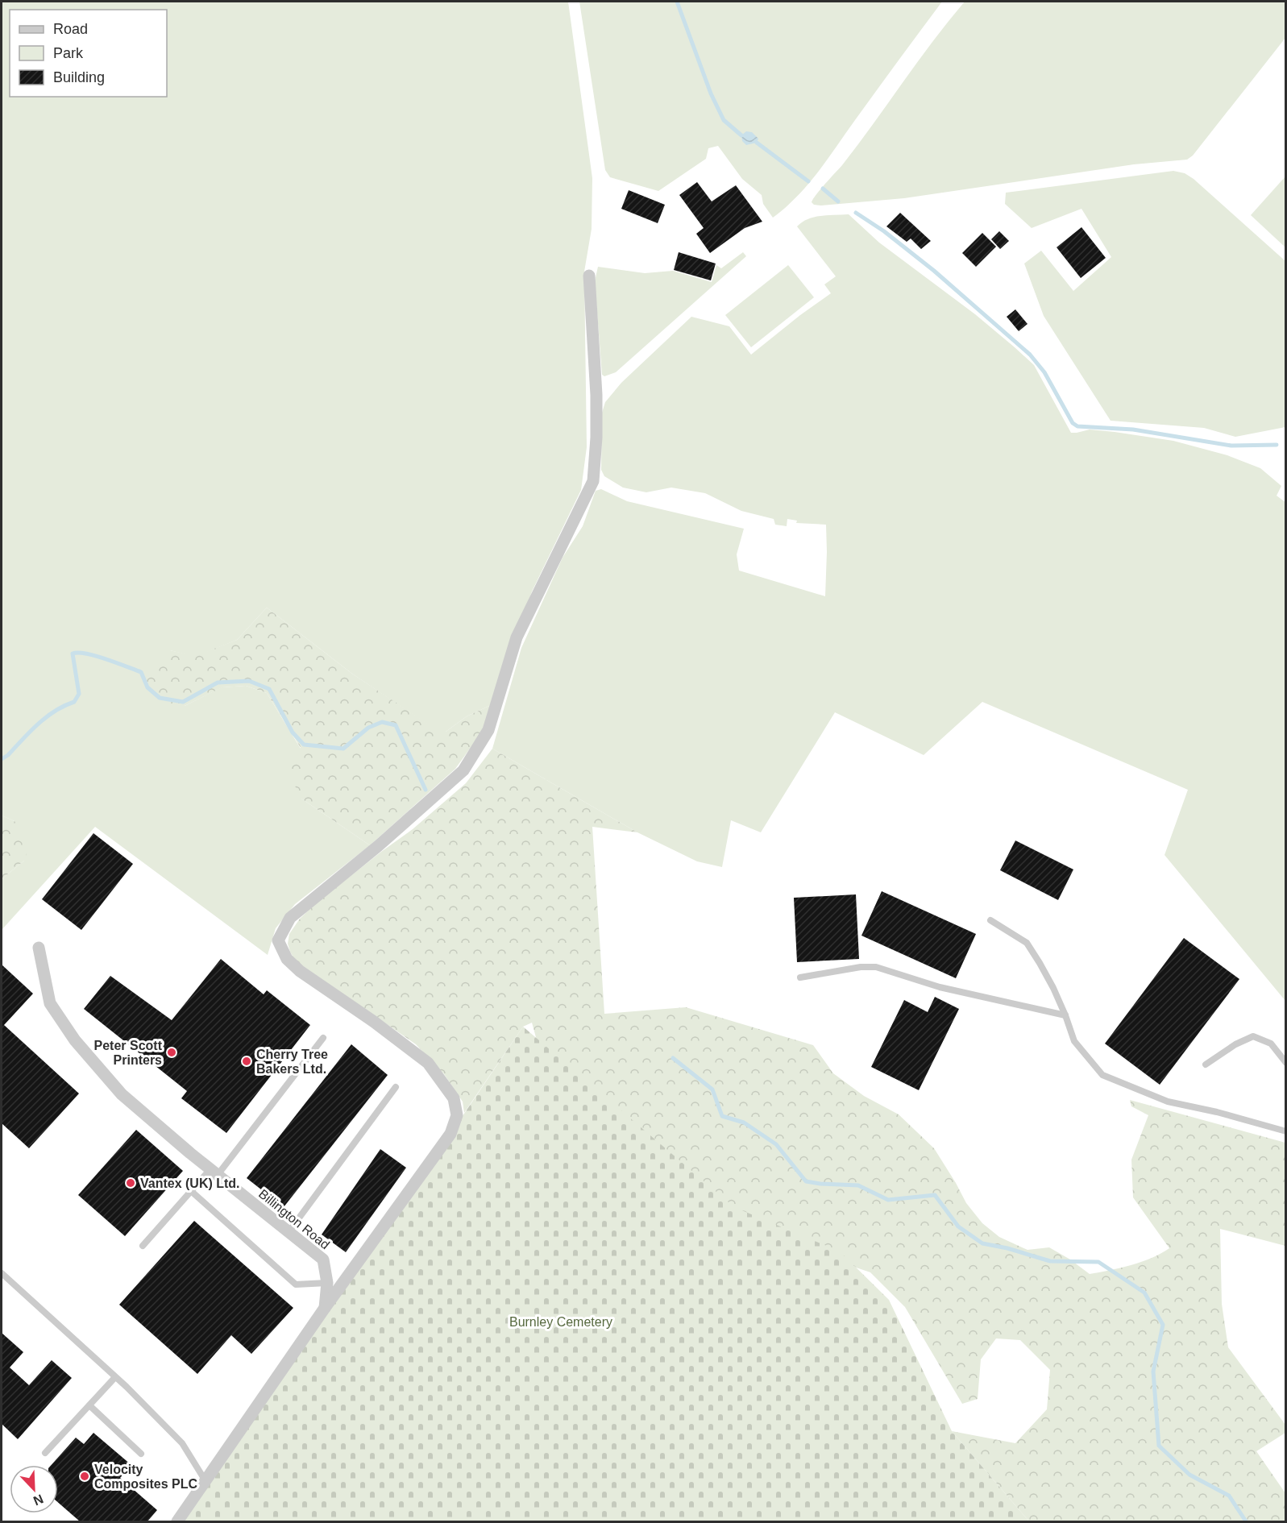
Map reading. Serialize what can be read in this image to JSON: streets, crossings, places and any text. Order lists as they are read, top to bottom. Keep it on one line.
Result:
{"streets":{"street":["Billington Road"]},"parks":["Burnley Cemetery"],"places":["Peter Scott Printers","Cherry Tree Bakers Ltd.","Vantex (UK) Ltd.","Velocity Composites PLC"],"legend":["Road","Park","Building"],"north":"bottom right"}
